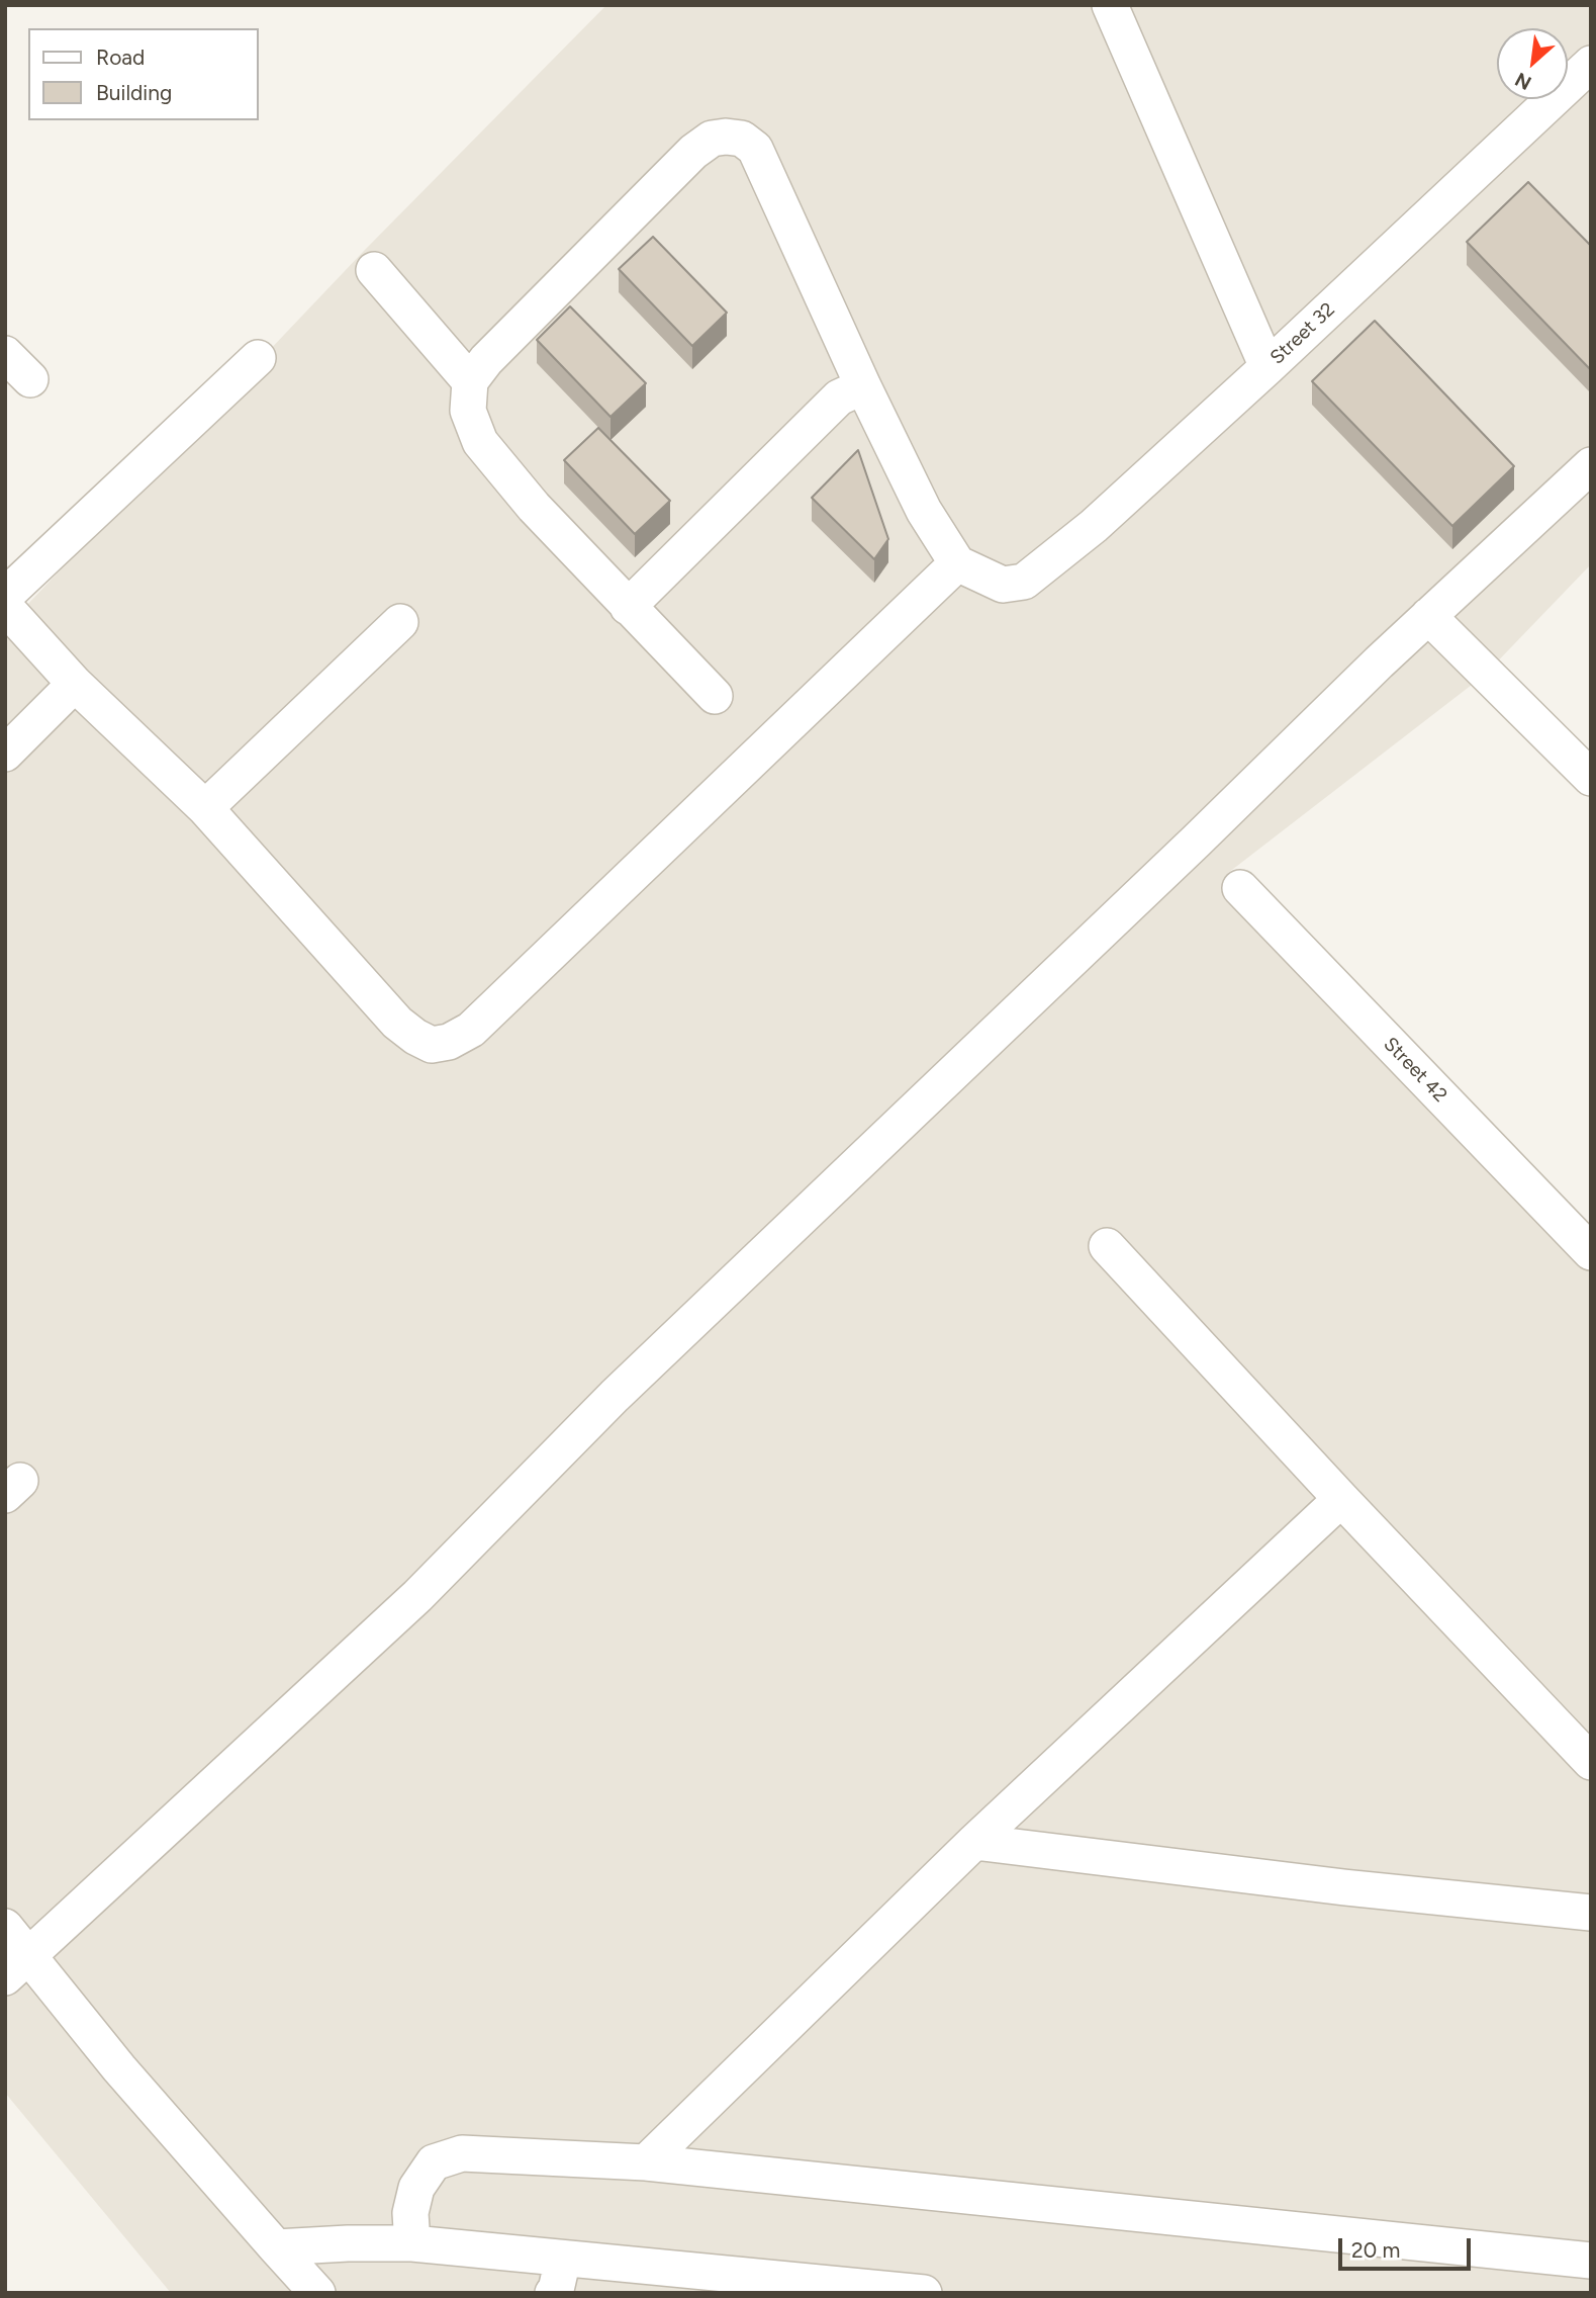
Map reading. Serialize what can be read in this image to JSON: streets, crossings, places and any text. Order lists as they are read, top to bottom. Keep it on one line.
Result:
{"streets":{"street":["Street 32","Street 42"]},"legend":["Road","Building"],"scale_bar":"20 m","north":"bottom left"}
